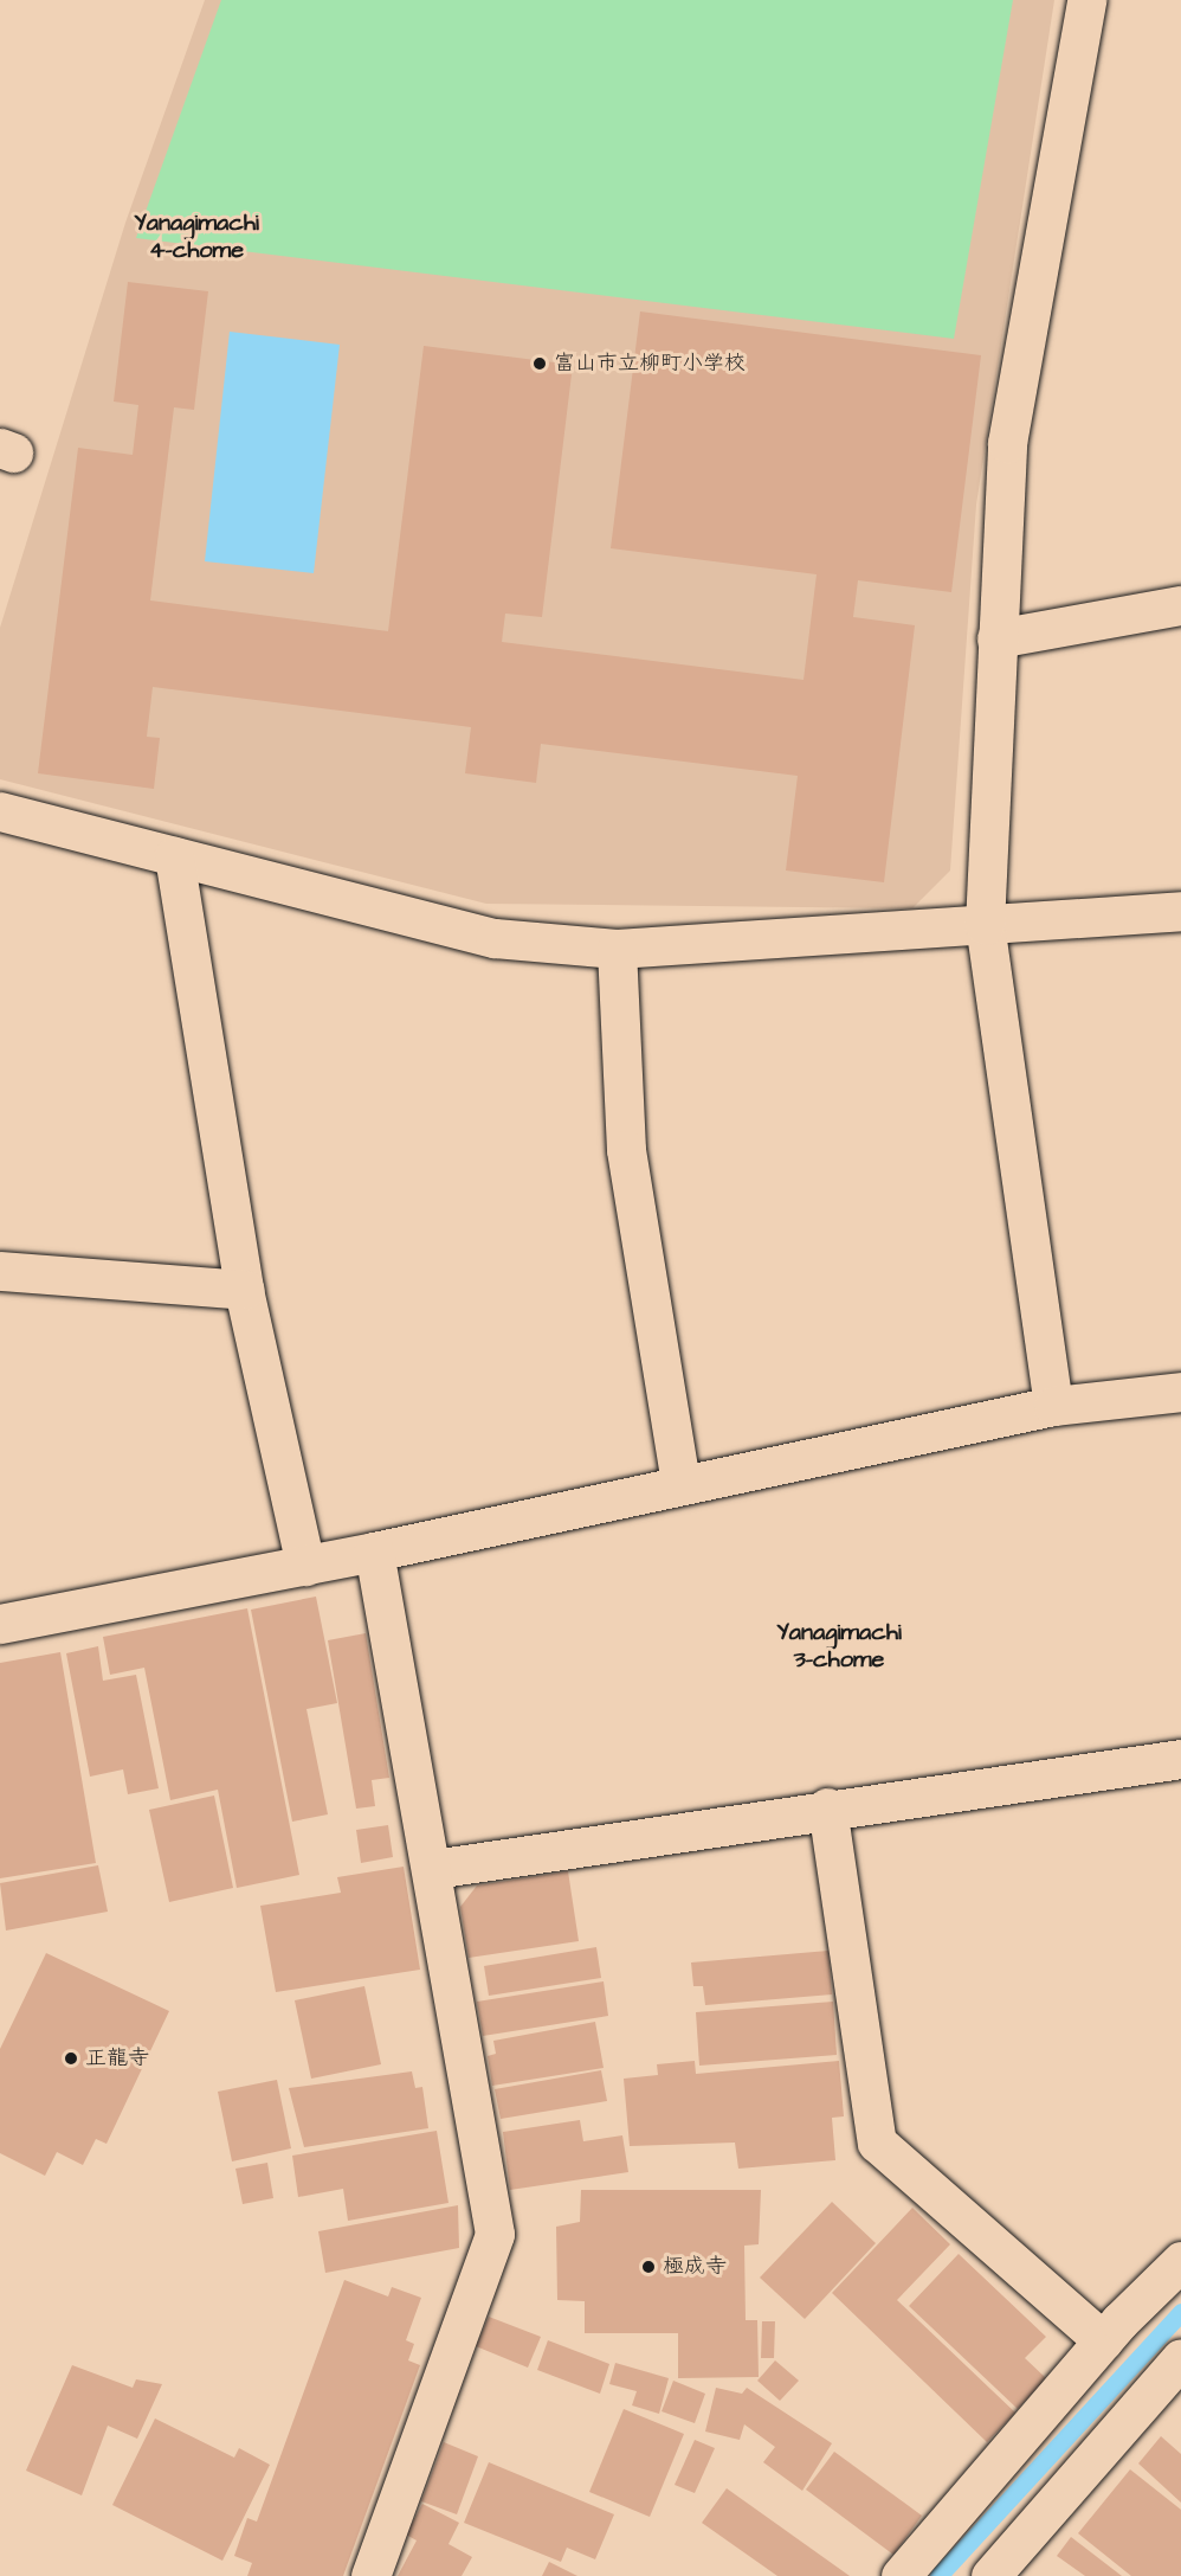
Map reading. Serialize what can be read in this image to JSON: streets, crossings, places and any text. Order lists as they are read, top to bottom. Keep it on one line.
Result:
{"districts":["Yanagimachi 4-chome","Yanagimachi 3-chome"],"places":["富山市立柳町小学校","正龍寺","極成寺"]}
